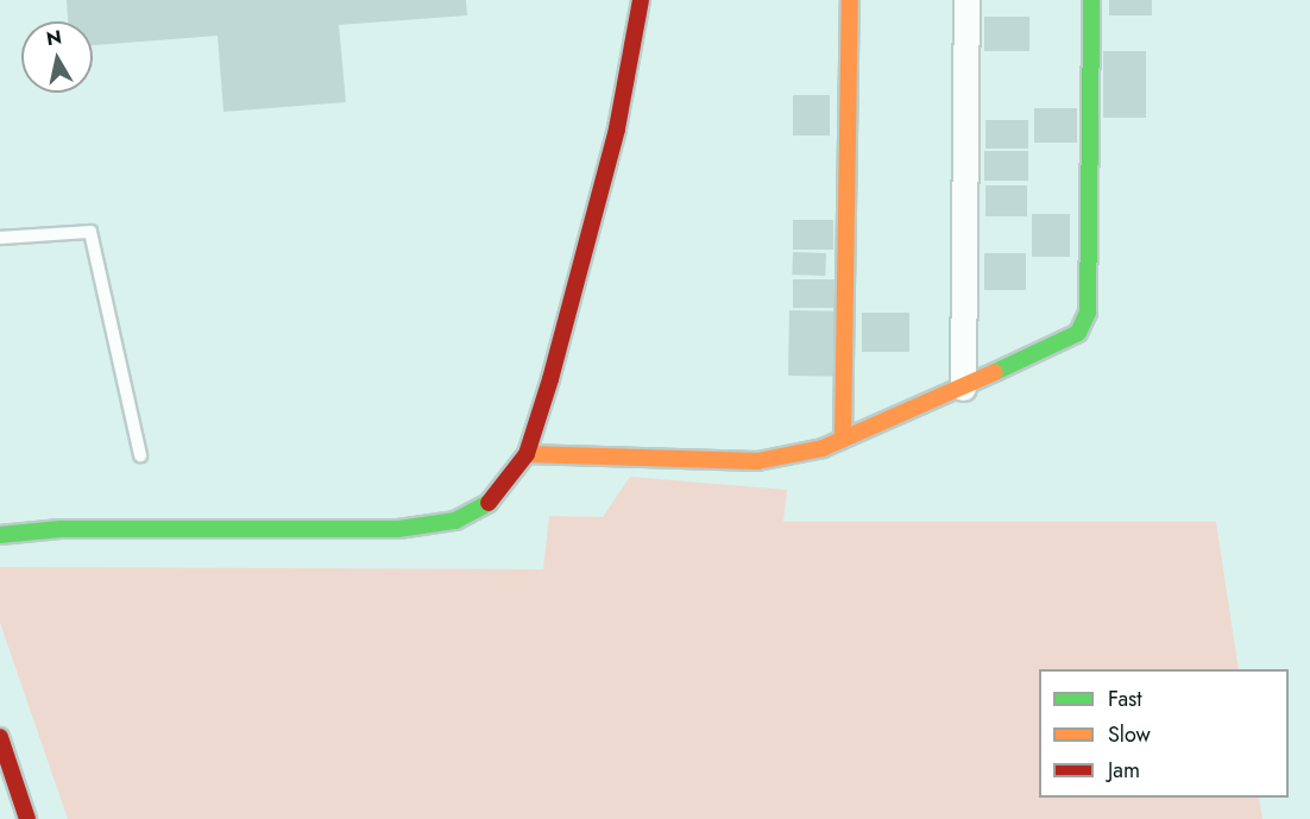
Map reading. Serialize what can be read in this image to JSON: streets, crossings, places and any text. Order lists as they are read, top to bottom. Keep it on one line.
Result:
{"legend":["Fast","Slow","Jam"],"north":"top"}
